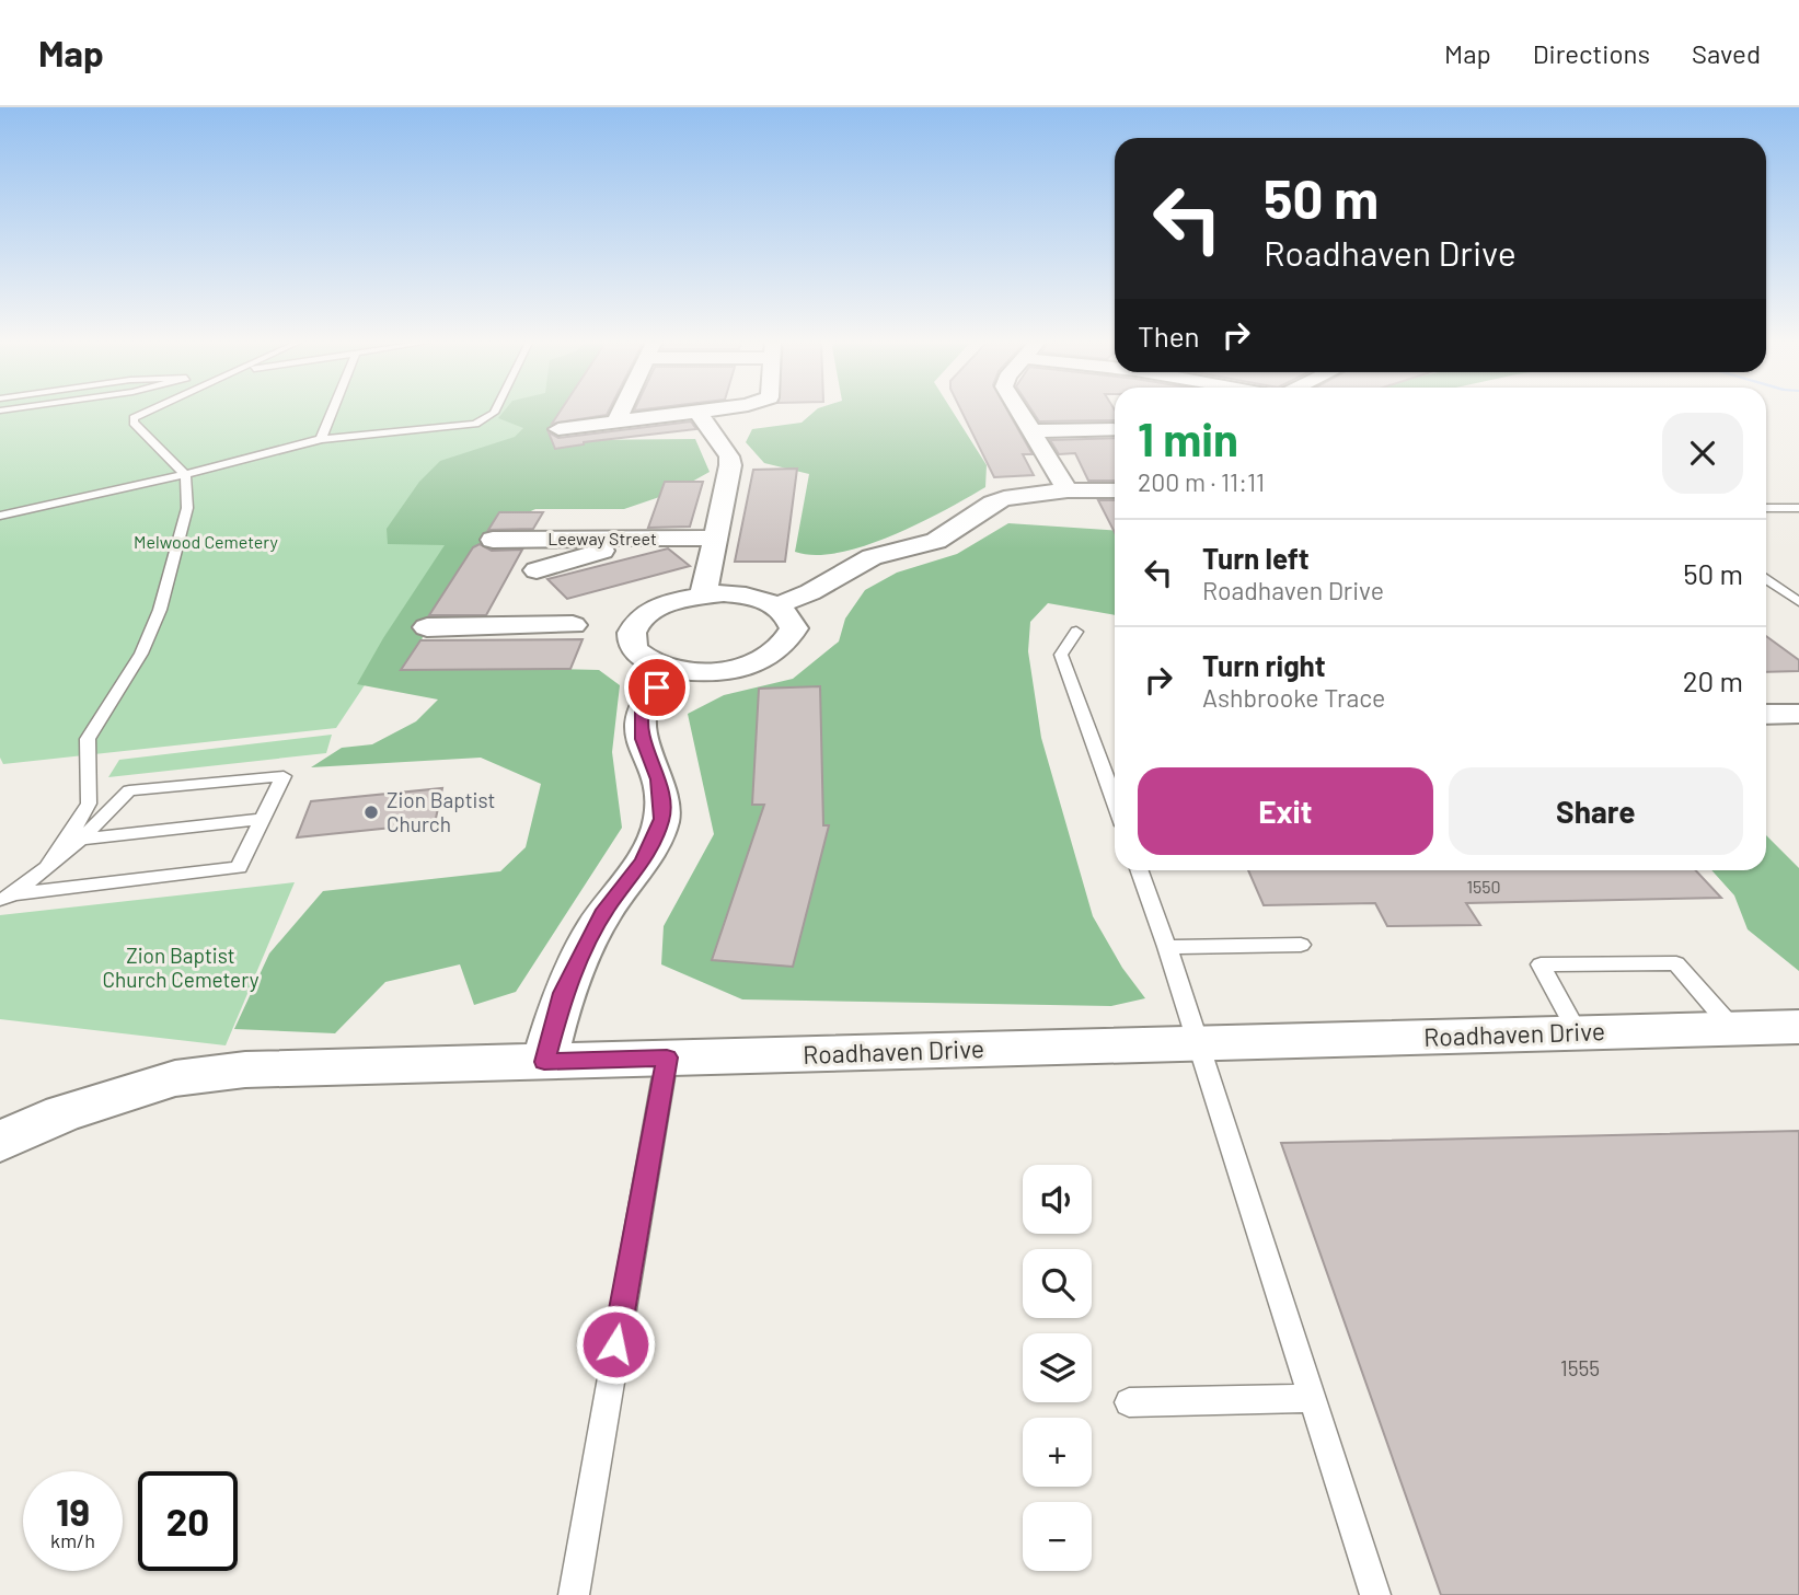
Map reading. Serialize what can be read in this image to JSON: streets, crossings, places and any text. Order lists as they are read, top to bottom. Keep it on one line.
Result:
{"streets":{"street":["Leeway Street","Roadhaven Drive"]},"parks":["Melwood Cemetery","Zion Baptist Church Cemetery"],"places":["Zion Baptist Church"],"house_numbers":["1550","1555"],"page":{"header":"Map","nav":["Map","Directions","Saved"],"turn":["50 m","Roadhaven Drive"],"then":"Then","heading":["1 min","200 m · 11:11"],"list":[{"name":"Turn left","note":"Roadhaven Drive","value":"50 m"},{"name":"Turn right","note":"Ashbrooke Trace","value":"20 m"}],"buttons":["Exit","Share"],"map_buttons":["+","−"],"speed":"19 km/h","limit":"20"}}
